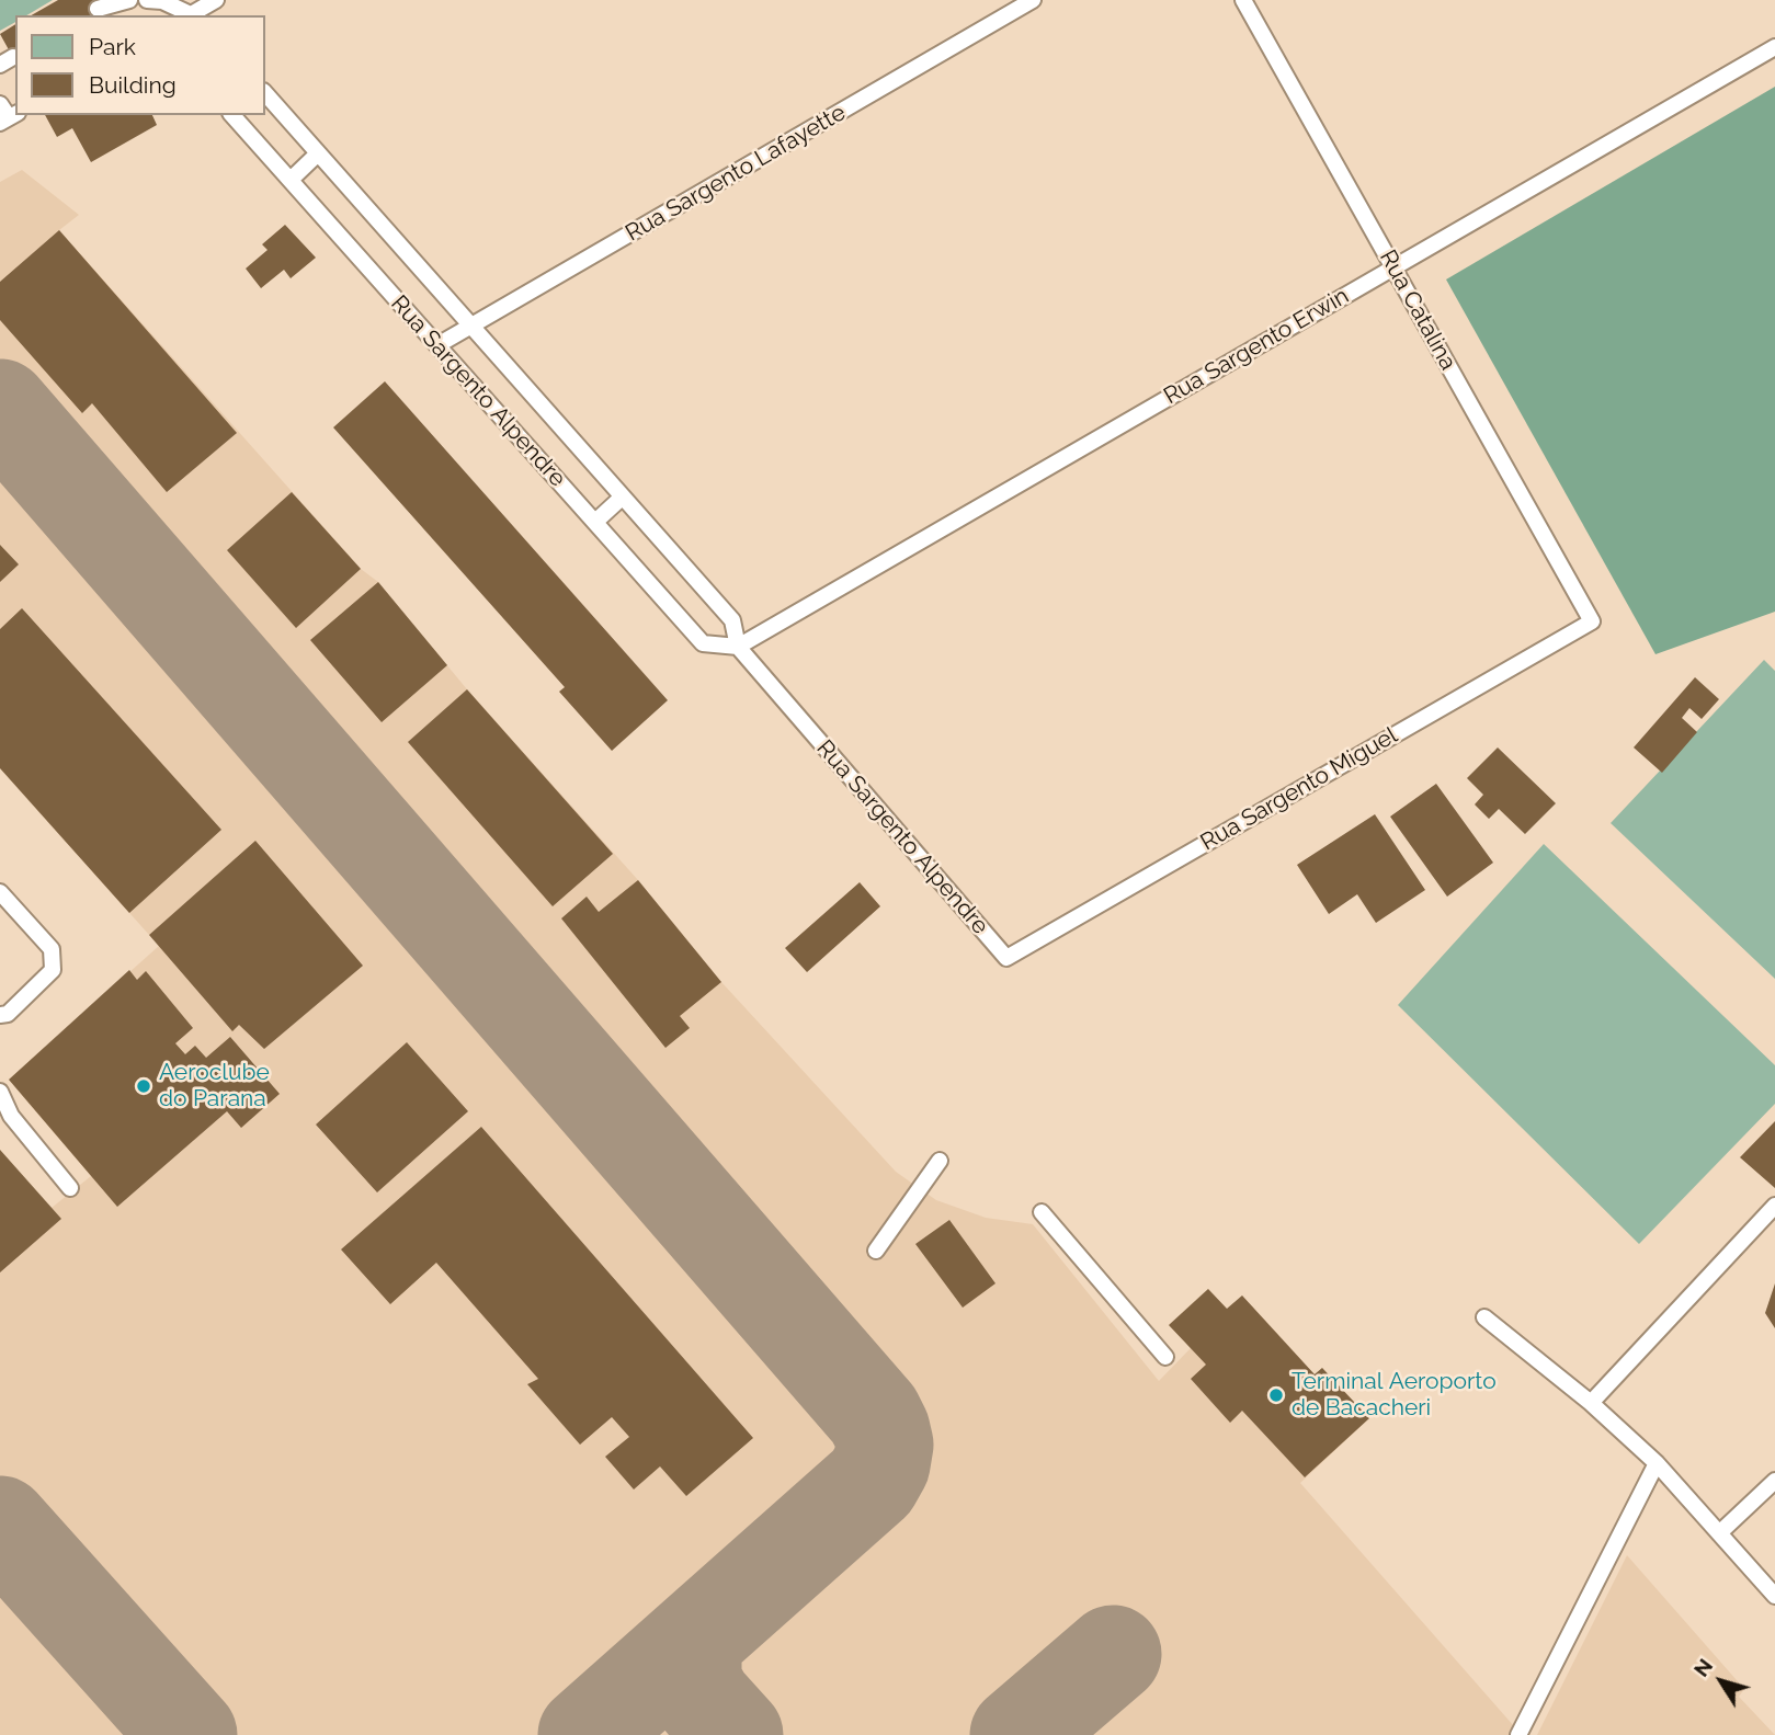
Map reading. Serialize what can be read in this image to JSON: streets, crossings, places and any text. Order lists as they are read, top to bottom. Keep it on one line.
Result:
{"streets":{"lane":["Rua Sargento Lafayette","Rua Catalina","Rua Sargento Erwin","Rua Sargento Alpendre","Rua Sargento Miguel"]},"crossings":[["Rua Sargento Lafayette","Rua Sargento Alpendre"],["Rua Catalina","Rua Sargento Erwin"],["Rua Catalina","Rua Sargento Miguel"],["Rua Sargento Erwin","Rua Sargento Alpendre"],["Rua Sargento Alpendre","Rua Sargento Miguel"]],"places":["Aeroclube do Parana","Terminal Aeroporto de Bacacheri"],"legend":["Park","Building"],"north":"top left"}
